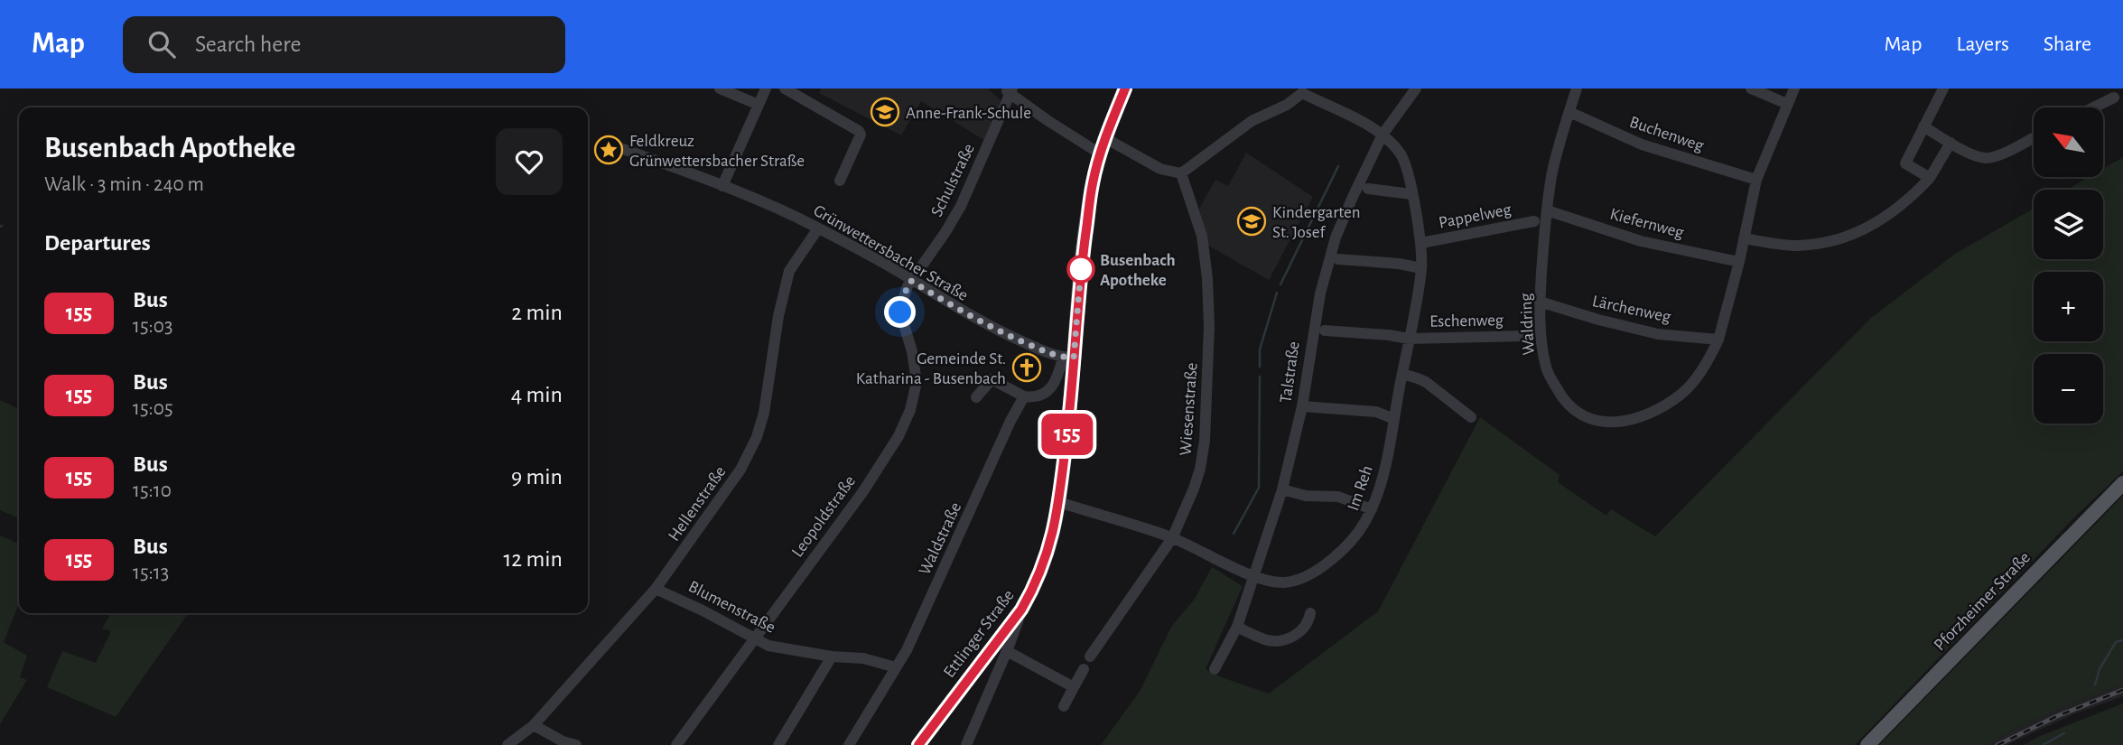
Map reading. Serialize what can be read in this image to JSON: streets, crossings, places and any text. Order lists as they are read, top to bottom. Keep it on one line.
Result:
{"streets":{"main road":["Pforzheimer Straße","Ettlinger Straße"],"street":["Buchenweg","Schulstraße","Pappelweg","Kiefernweg","Grünwettersbacher Straße","Lärchenweg","Eschenweg","Waldring","Talstraße","Wiesenstraße","Im Reh","Hellenstraße","Leopoldstraße","Waldstraße","Blumenstraße"]},"crossings":[["Buchenweg","Waldring"],["Schulstraße","Grünwettersbacher Straße"],["Schulstraße","Leopoldstraße"],["Pappelweg","Im Reh"],["Kiefernweg","Waldring"],["Grünwettersbacher Straße","Hellenstraße"],["Grünwettersbacher Straße","Leopoldstraße"],["Grünwettersbacher Straße","Ettlinger Straße"],["Lärchenweg","Waldring"],["Eschenweg","Im Reh"],["Talstraße","Im Reh"],["Wiesenstraße","Im Reh"],["Im Reh","Ettlinger Straße"],["Hellenstraße","Blumenstraße"],["Leopoldstraße","Blumenstraße"],["Waldstraße","Blumenstraße"]],"places":{"school or university":["Anne-Frank-Schule","Kindergarten St. Josef"],"place":["Feldkreuz Grünwettersbacher Straße"],"other":["Busenbach Apotheke"],"church":["Gemeinde St. Katharina - Busenbach"]},"lines":["bus line 155"],"north":"top left","page":{"header":"Map","search":"Search here","nav":["Map","Layers","Share"],"on_map":"155","map_buttons":["+","−"],"heading":[["Busenbach Apotheke","Walk · 3 min · 240 m"],"Departures"],"list":[{"mark":"155","name":"Bus","note":"15:03","value":"2 min"},{"mark":"155","name":"Bus","note":"15:05","value":"4 min"},{"mark":"155","name":"Bus","note":"15:10","value":"9 min"},{"mark":"155","name":"Bus","note":"15:13","value":"12 min"}]}}
